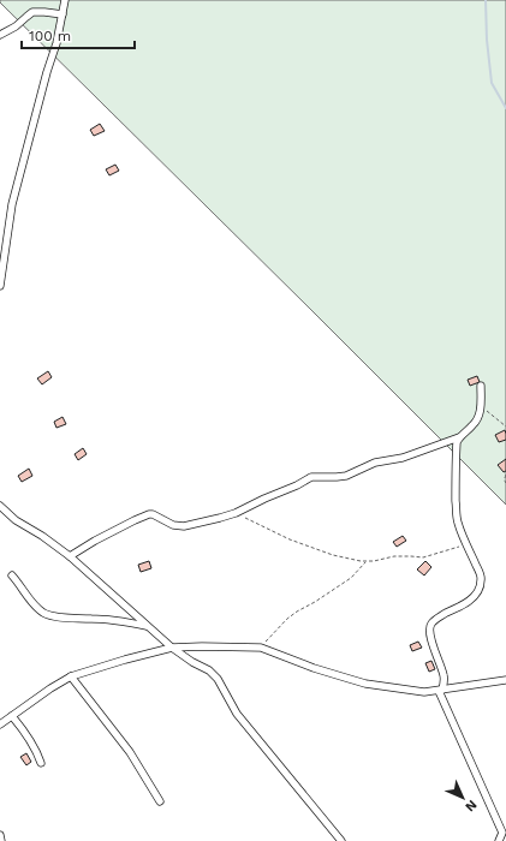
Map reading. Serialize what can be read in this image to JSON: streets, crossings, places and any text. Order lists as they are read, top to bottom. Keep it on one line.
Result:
{"scale_bar":"100 m","north":"bottom right"}
